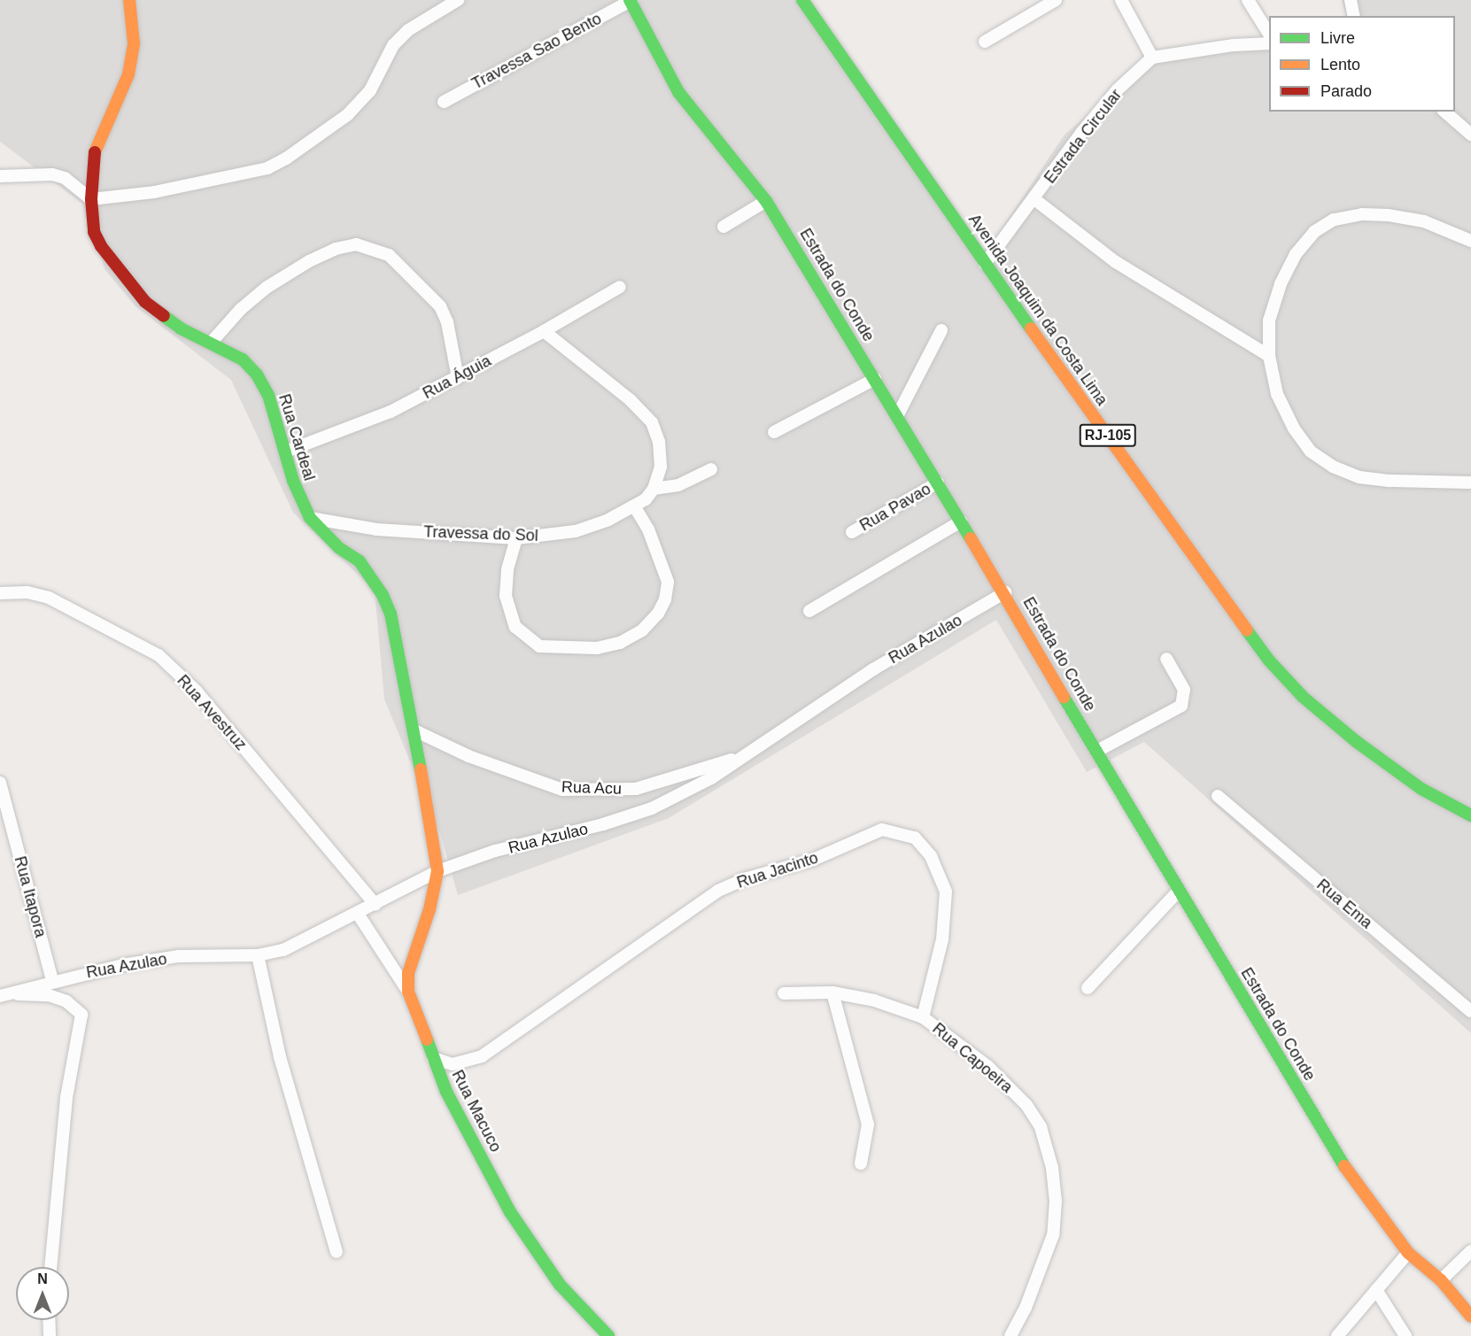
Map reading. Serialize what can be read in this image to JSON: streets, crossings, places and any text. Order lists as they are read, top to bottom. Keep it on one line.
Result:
{"streets":{"street":["Travessa Sao Bento","Estrada Circular","Estrada do Conde","Avenida Joaquim da Costa Lima","Rua Águia","RJ-105","Rua Cardeal","Rua Pavao","Travessa do Sol","Rua Azulao","Rua Avestruz","Rua Acu","Rua Jacinto","Rua Itapora","Rua Ema","Rua Capoeira","Rua Macuco"]},"crossings":[["Travessa Sao Bento","Estrada do Conde"],["Estrada Circular","Avenida Joaquim da Costa Lima"],["Estrada do Conde","Rua Pavao"],["Estrada do Conde","Rua Azulao"],["Rua Águia","Rua Cardeal"],["Rua Águia","Travessa do Sol"],["Rua Cardeal","Travessa do Sol"],["Rua Cardeal","Rua Azulao"],["Rua Cardeal","Rua Acu"],["Rua Cardeal","Rua Macuco"],["Rua Azulao","Rua Avestruz"],["Rua Azulao","Rua Acu"],["Rua Azulao","Rua Itapora"],["Rua Azulao","Rua Macuco"],["Rua Jacinto","Rua Capoeira"],["Rua Jacinto","Rua Macuco"]],"legend":["Livre","Lento","Parado"],"north":"top"}
